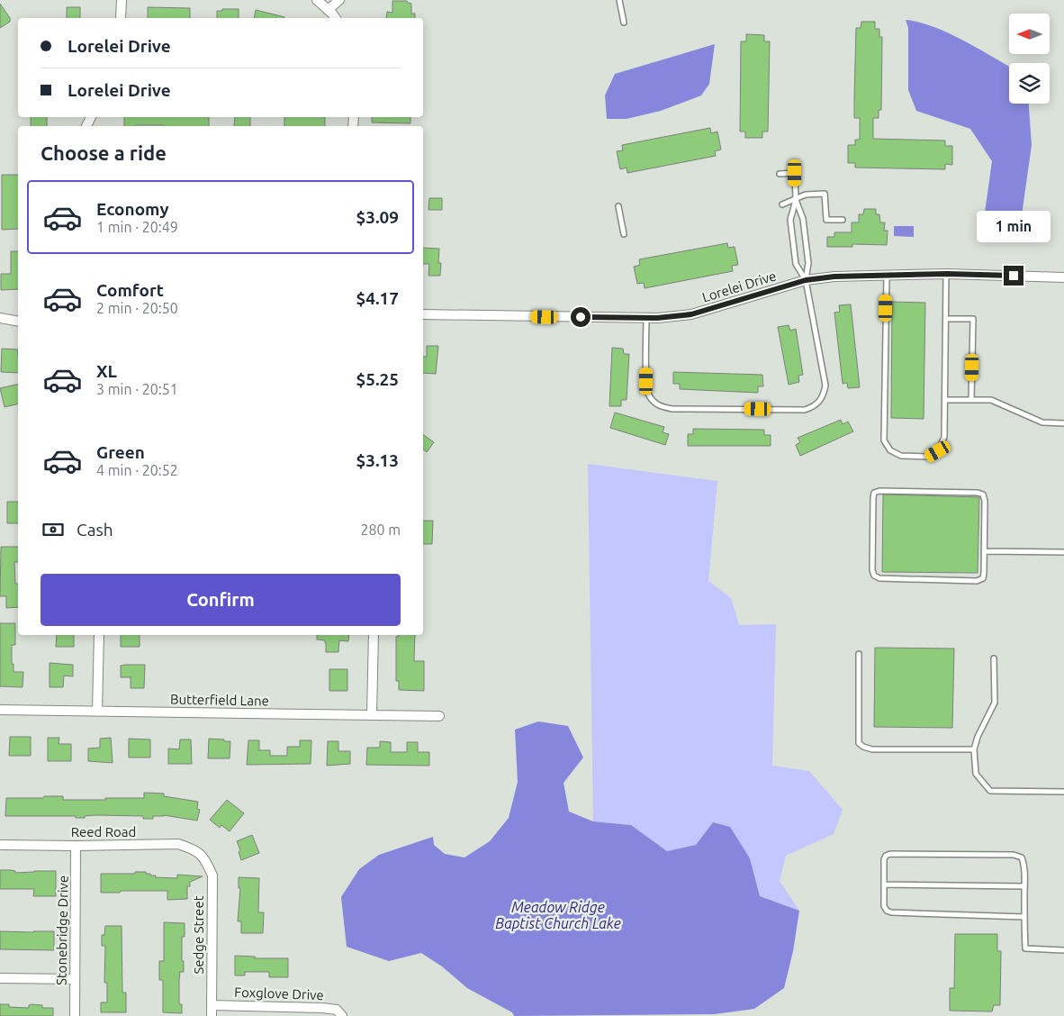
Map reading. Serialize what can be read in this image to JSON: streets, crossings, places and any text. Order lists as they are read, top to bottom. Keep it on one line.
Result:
{"streets":{"street":["Lorelei Drive","Butterfield Lane","Reed Road","Stonebridge Drive","Sedge Street","Foxglove Drive"]},"crossings":[["Reed Road","Stonebridge Drive"],["Reed Road","Sedge Street"],["Sedge Street","Foxglove Drive"]],"water":["Meadow Ridge Baptist Church Lake"],"north":"left","page":{"banner":["Lorelei Drive","Lorelei Drive"],"heading":"Choose a ride","list":[{"name":"Economy","note":"1 min · 20:49","value":"$3.09"},{"name":"Comfort","note":"2 min · 20:50","value":"$4.17"},{"name":"XL","note":"3 min · 20:51","value":"$5.25"},{"name":"Green","note":"4 min · 20:52","value":"$3.13"}],"bubble":"1 min","pay":["Cash","280 m"],"buttons":"Confirm"}}
